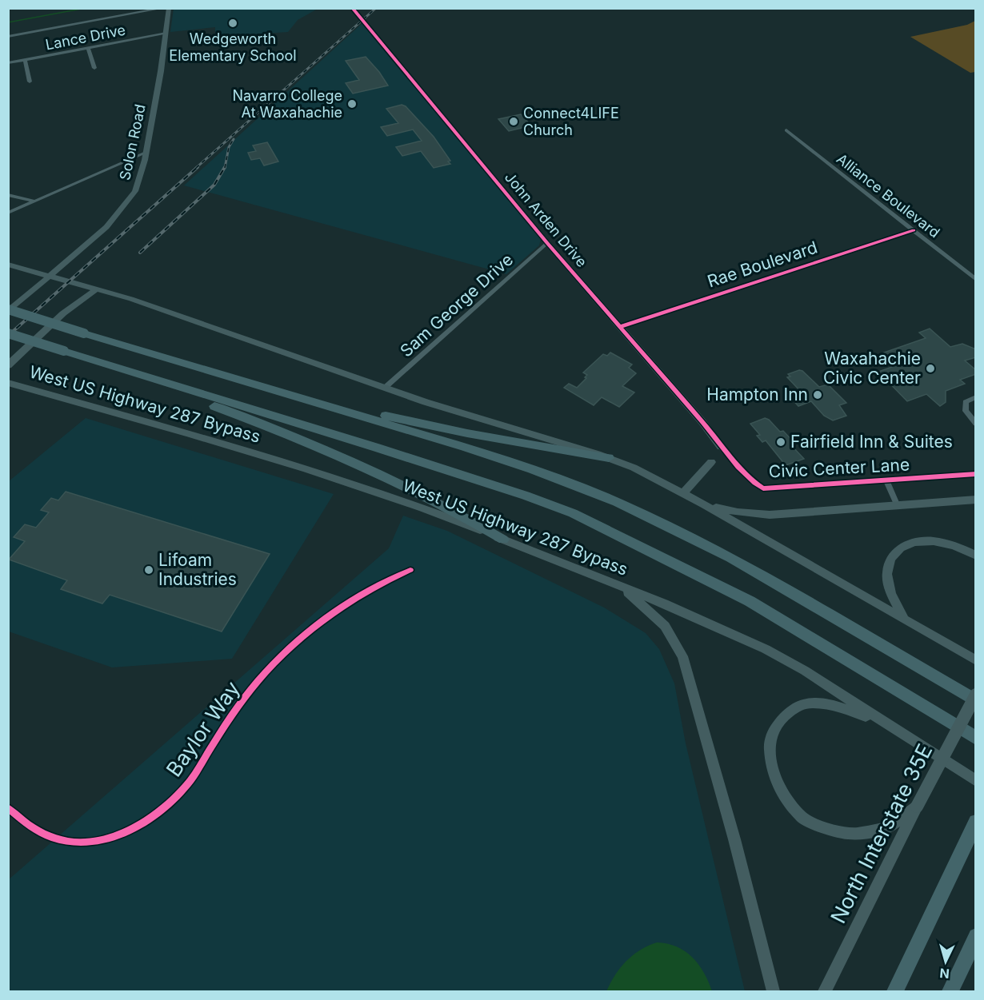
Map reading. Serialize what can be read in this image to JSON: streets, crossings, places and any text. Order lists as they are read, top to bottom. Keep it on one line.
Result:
{"streets":{"main road":["Solon Road","John Arden Drive","West US Highway 287 Bypass","North Interstate 35E"],"street":["Lance Drive","Alliance Boulevard","Rae Boulevard","Sam George Drive","Civic Center Lane","Baylor Way"]},"crossings":[["Lance Drive","Solon Road"],["Alliance Boulevard","Rae Boulevard"],["John Arden Drive","Rae Boulevard"],["John Arden Drive","Sam George Drive"],["John Arden Drive","Civic Center Lane"]],"places":["Wedgeworth Elementary School","Navarro College At Waxahachie","Connect4LIFE Church","Waxahachie Civic Center","Hampton Inn","Fairfield Inn & Suites","Lifoam Industries"],"north":"bottom"}
